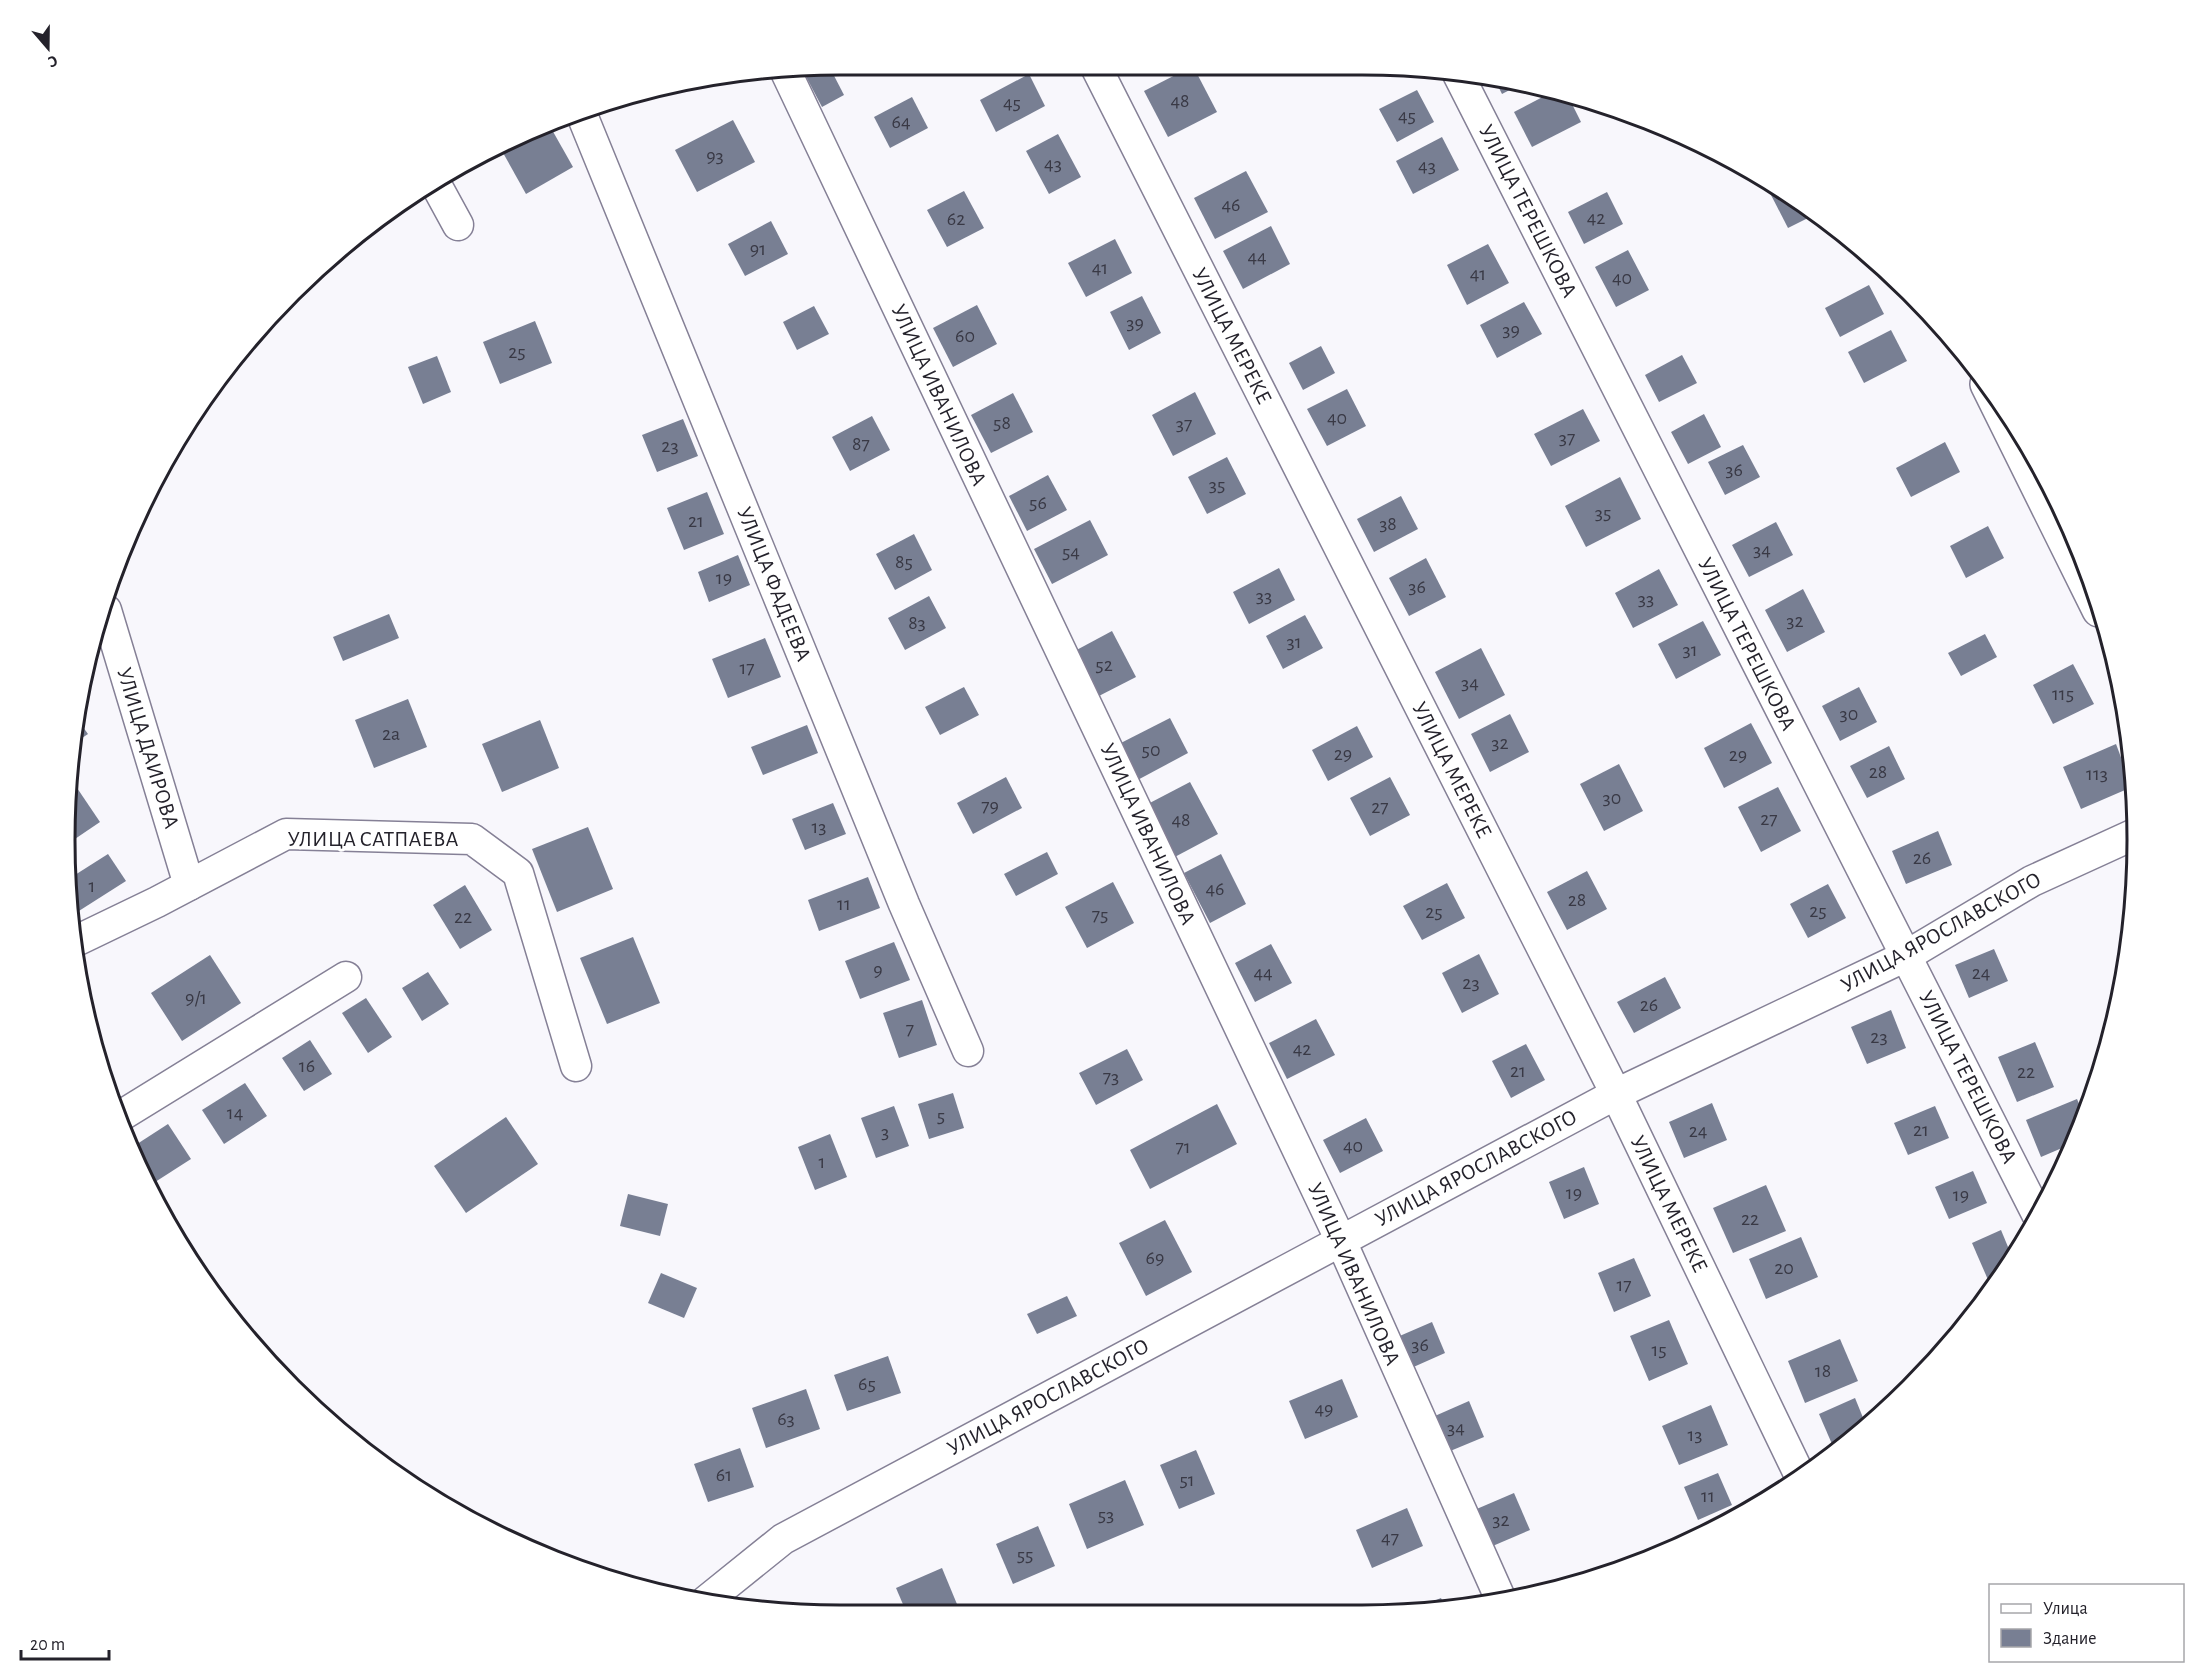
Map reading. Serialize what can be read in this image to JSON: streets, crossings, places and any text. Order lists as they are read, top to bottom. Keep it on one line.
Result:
{"streets":{"street":["УЛИЦА ТЕРЕШКОВА","УЛИЦА МЕРЕКЕ","УЛИЦА ИВАНИЛОВА","УЛИЦА ФАДЕЕВА","УЛИЦА ДАИРОВА","УЛИЦА САТПАЕВА","УЛИЦА ЯРОСЛАВСКОГО"]},"crossings":[["УЛИЦА ТЕРЕШКОВА","УЛИЦА ЯРОСЛАВСКОГО"],["УЛИЦА МЕРЕКЕ","УЛИЦА ЯРОСЛАВСКОГО"],["УЛИЦА ИВАНИЛОВА","УЛИЦА ЯРОСЛАВСКОГО"],["УЛИЦА ДАИРОВА","УЛИЦА САТПАЕВА"]],"house_numbers":["48","45","45","64","93","43","43","46","42","62","91","44","41","41","40","39","39","60","25","40","58","37","37","87","23","36","35","56","35","21","38","34","54","85","19","36","33","33","32","83","31","31","52","17","34","115","30","2а","32","50","29","29","28","113","30","79","27","27","48","13","26","1","46","28","11","25","25","75","22","9","44","24","23","9/1","26","7","23","42","16","21","22","73","14","5","21","24","3","40","71","1","19","19","22","69","20","17","36","15","18","65","49","63","34","13","61","51","11","53","32","47","55"],"legend":["Улица","Здание"],"scale_bar":"20 m","north":"bottom"}
